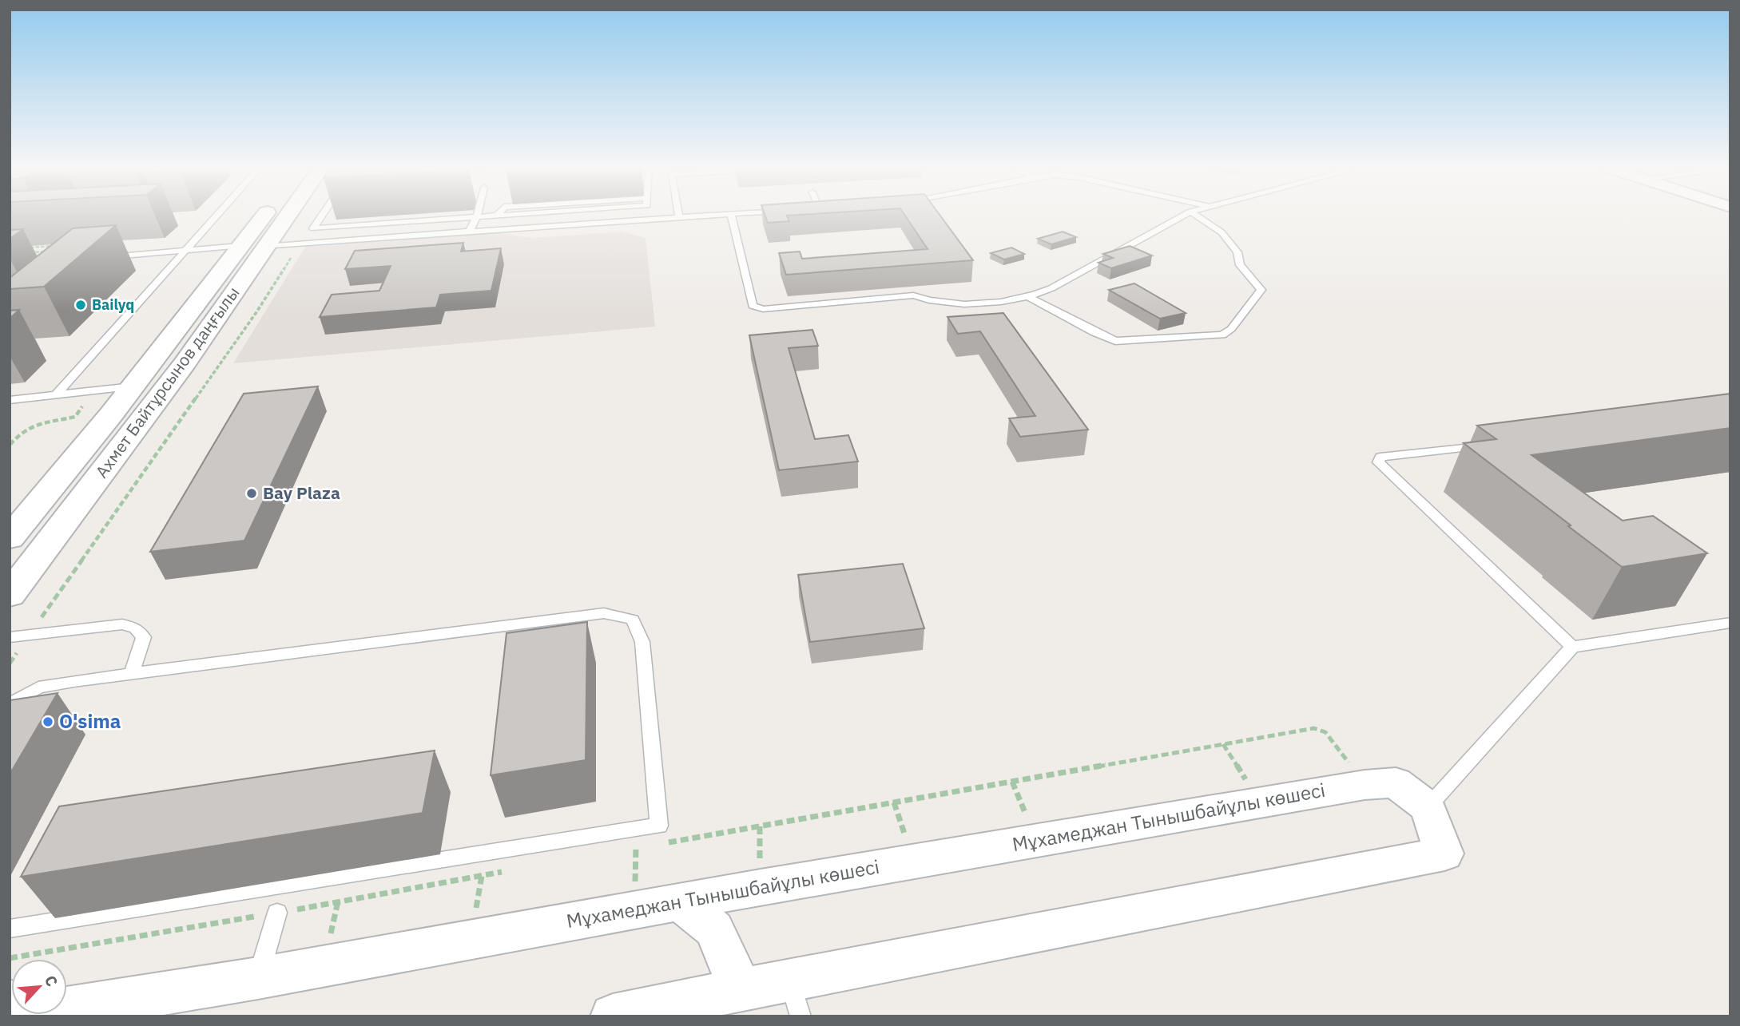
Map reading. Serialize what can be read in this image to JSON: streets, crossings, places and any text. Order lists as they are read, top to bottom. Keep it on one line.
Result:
{"streets":{"street":["Ахмет Байтұрсынов даңғылы","Мұхамеджан Тынышбайұлы көшесі"]},"places":["Bailyq","Bay Plaza","O'sima"],"north":"top right"}
